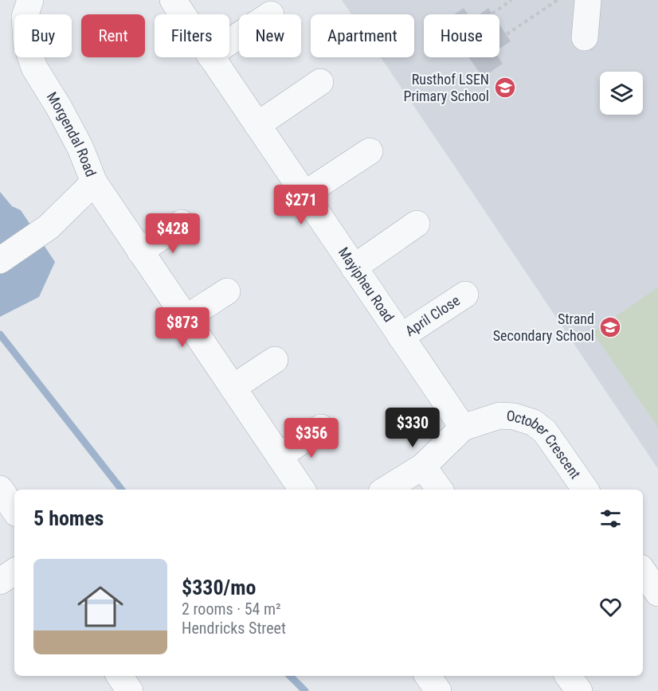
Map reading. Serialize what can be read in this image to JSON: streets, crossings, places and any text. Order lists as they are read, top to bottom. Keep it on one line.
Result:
{"streets":{"street":["Morgendal Road","Mayipheu Road","April Close","October Crescent"]},"crossings":[["Mayipheu Road","April Close"],["Mayipheu Road","October Crescent"]],"places":{"school or university":["Rusthof LSEN Primary School","Strand Secondary School"]},"page":{"chip":["Buy","Rent","Filters","New","Apartment","House"],"price":["$271","$428","$873","$330","$356"],"heading":"5 homes","list":[{"name":"$330/mo","note":"2 rooms · 54 m² · Hendricks Street"}]}}
